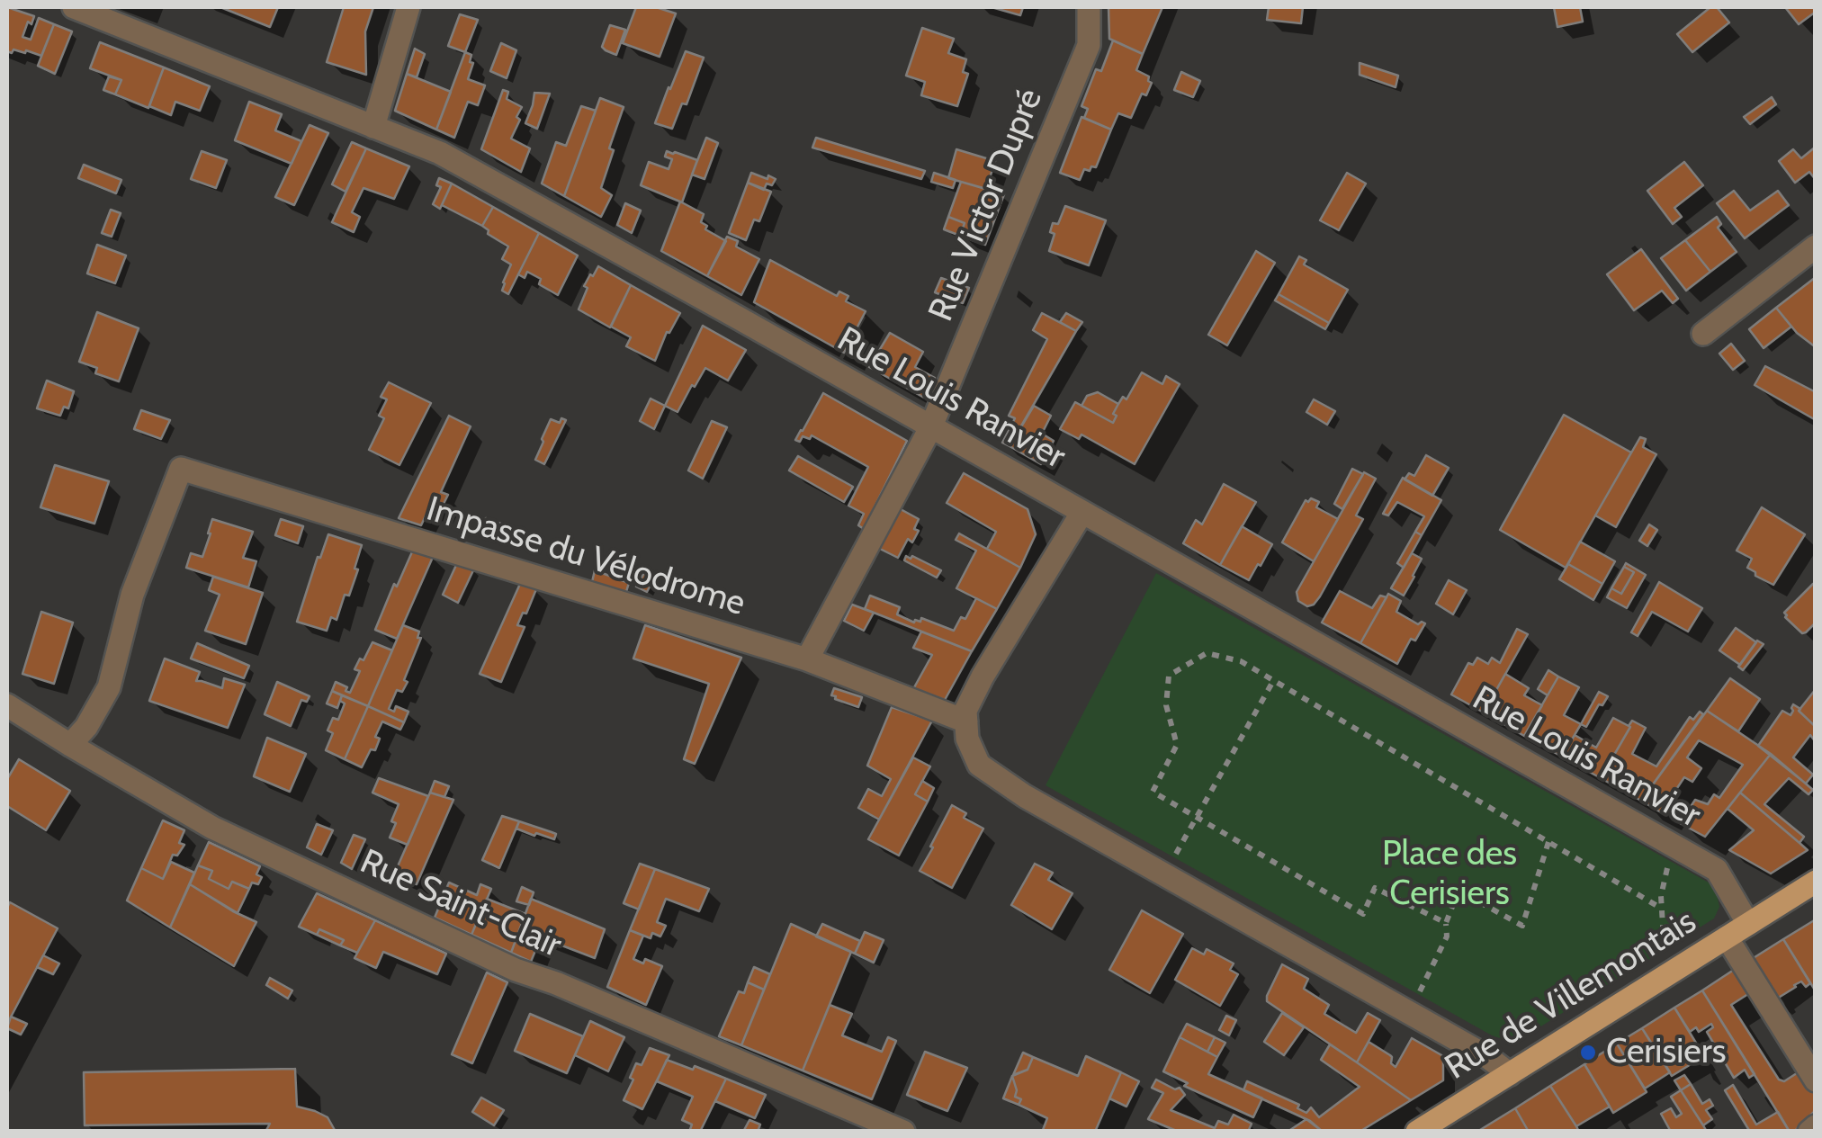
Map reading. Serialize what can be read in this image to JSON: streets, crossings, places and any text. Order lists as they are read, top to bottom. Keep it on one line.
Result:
{"streets":{"main road":["Rue de Villemontais"],"street":["Rue Victor Dupré","Rue Louis Ranvier","Impasse du Vélodrome","Rue Saint-Clair"]},"crossings":[["Rue Victor Dupré","Rue Louis Ranvier"],["Rue Victor Dupré","Impasse du Vélodrome"],["Rue Louis Ranvier","Rue de Villemontais"],["Impasse du Vélodrome","Rue Saint-Clair"]],"parks":["Place des Cerisiers"],"places":["Cerisiers"]}
